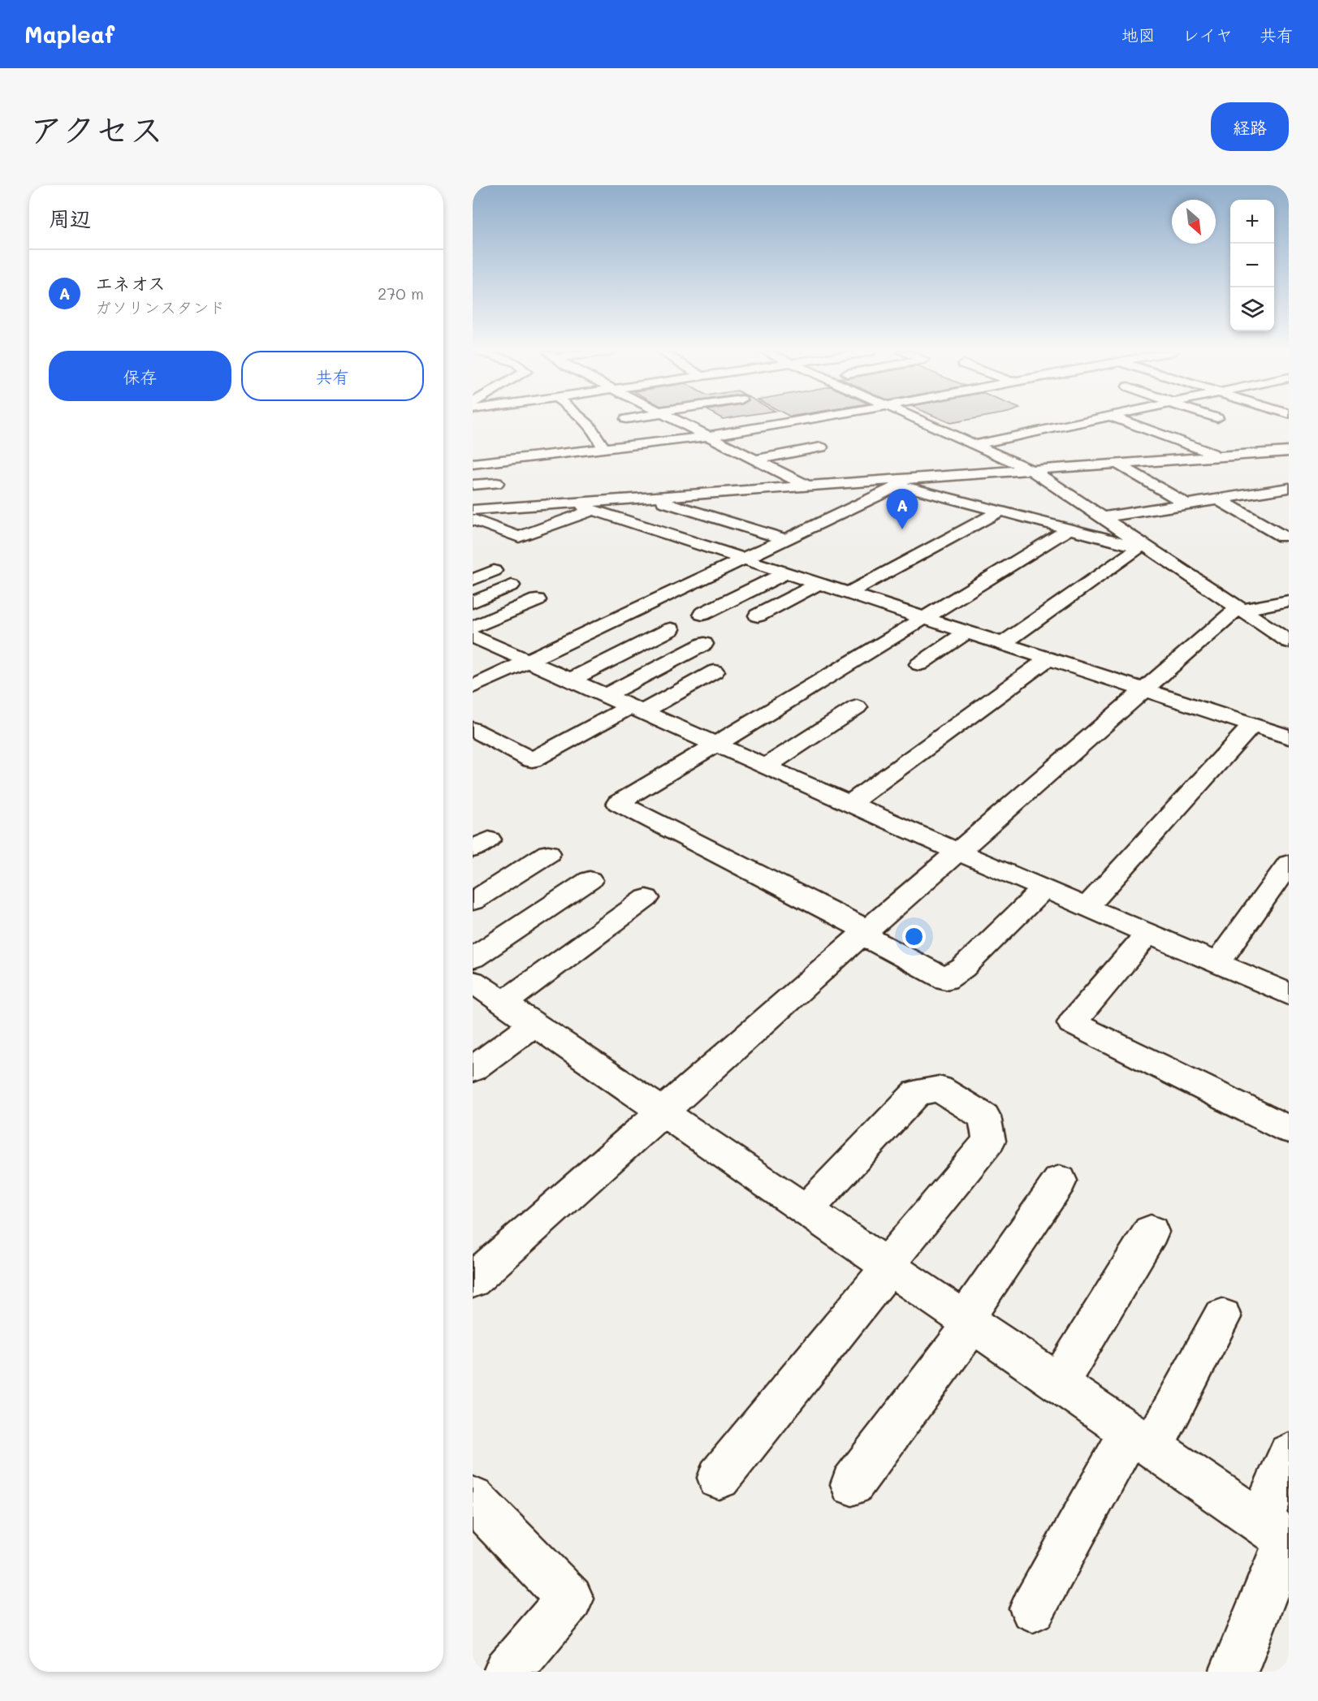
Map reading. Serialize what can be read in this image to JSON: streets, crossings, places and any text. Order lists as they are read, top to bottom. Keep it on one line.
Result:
{"north":"bottom right","page":{"header":"Mapleaf","nav":["地図","レイヤ","共有"],"title":"アクセス","buttons":["経路",["保存","共有"]],"heading":"周辺","map_buttons":["+","−"],"list":[{"mark":"A","name":"エネオス","note":"ガソリンスタンド","value":"270 m"}],"pins":"A"}}
